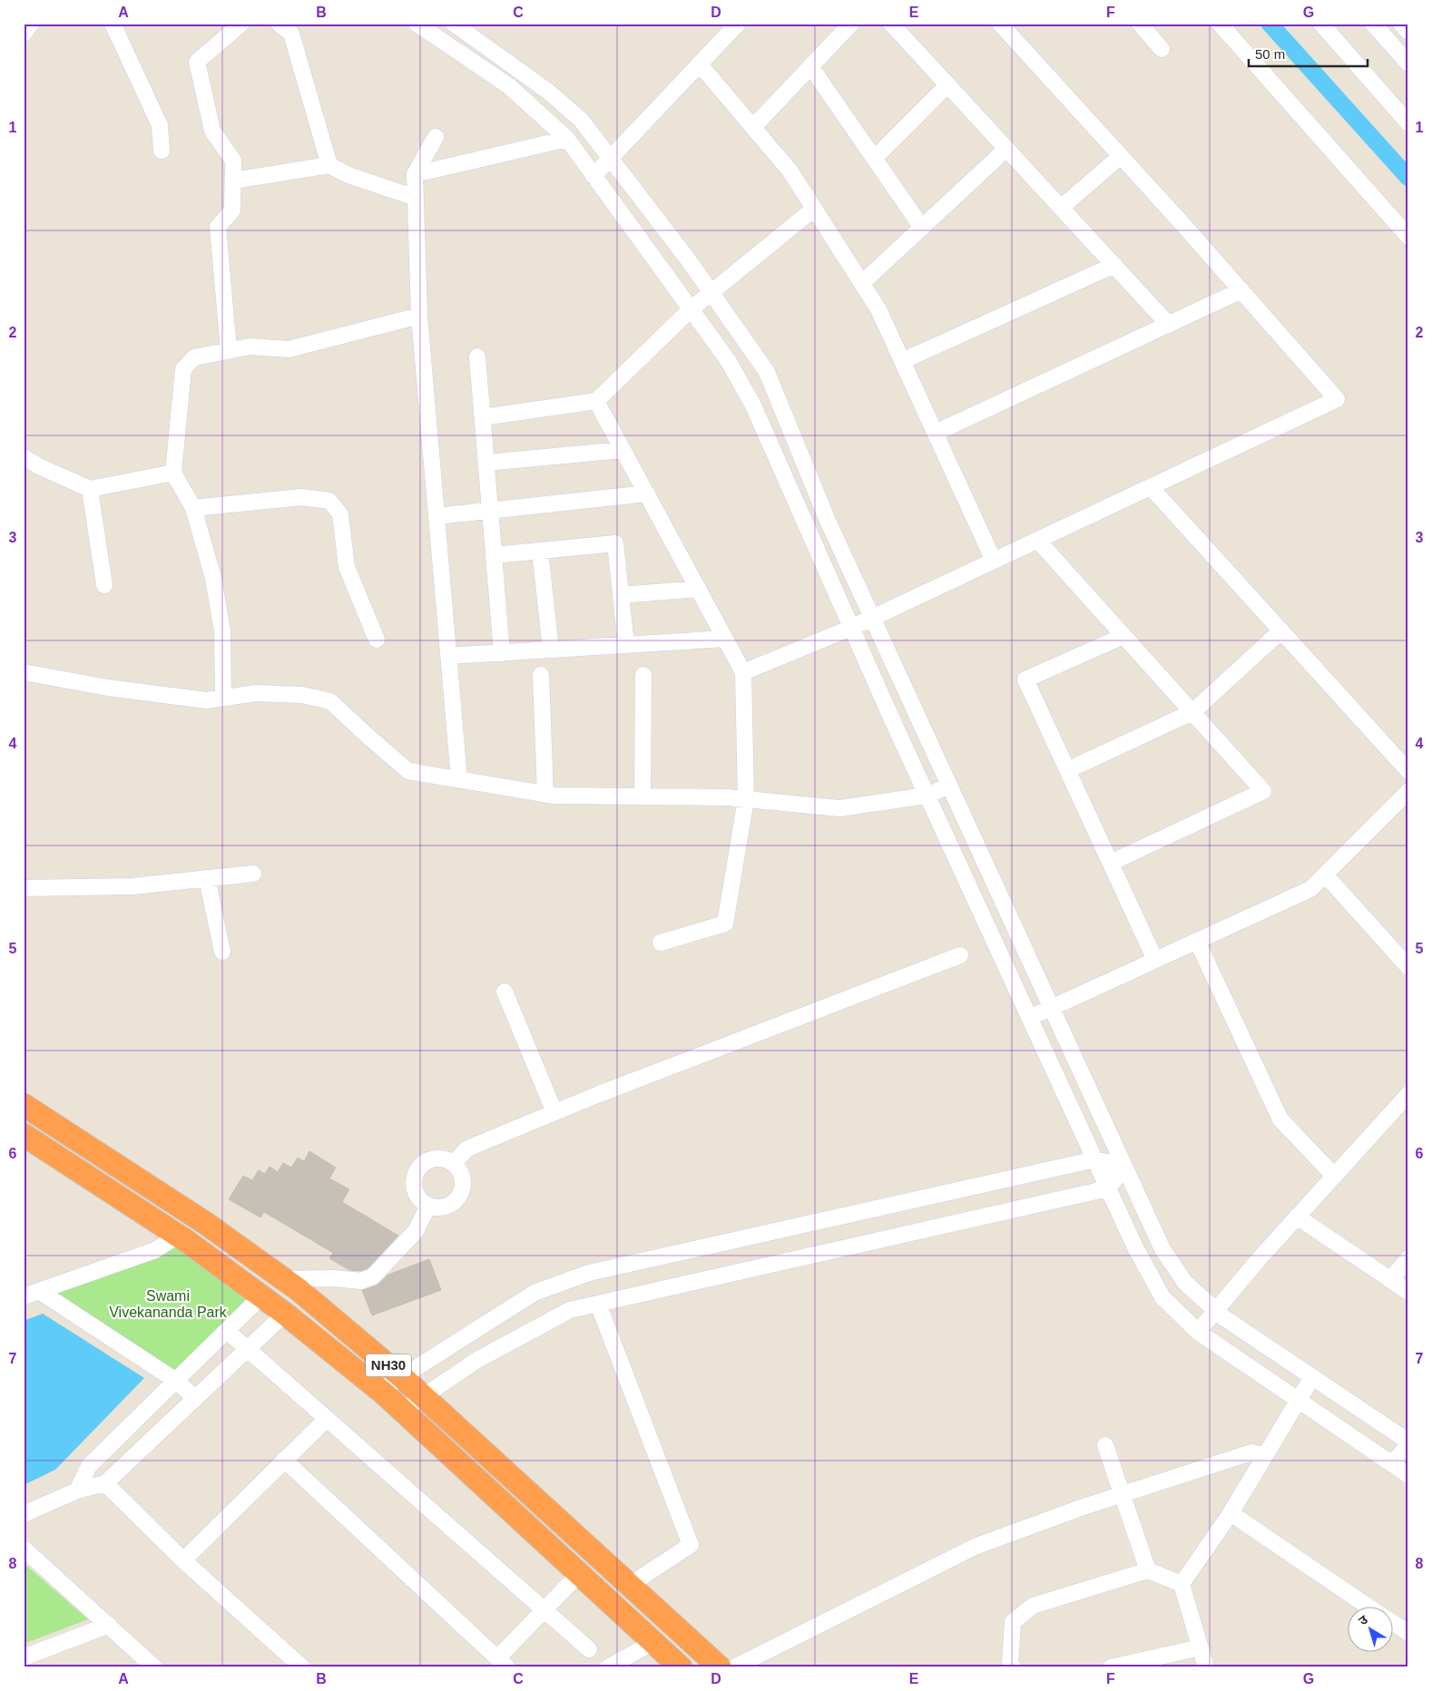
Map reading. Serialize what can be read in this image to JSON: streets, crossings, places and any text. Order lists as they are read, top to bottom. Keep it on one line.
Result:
{"streets":{"highway":["NH30"]},"parks":["Swami Vivekananda Park"],"scale_bar":"50 m","north":"top left","grid":{"columns":["A","B","C","D","E","F","G"],"rows":["1","2","3","4","5","6","7","8"]}}
